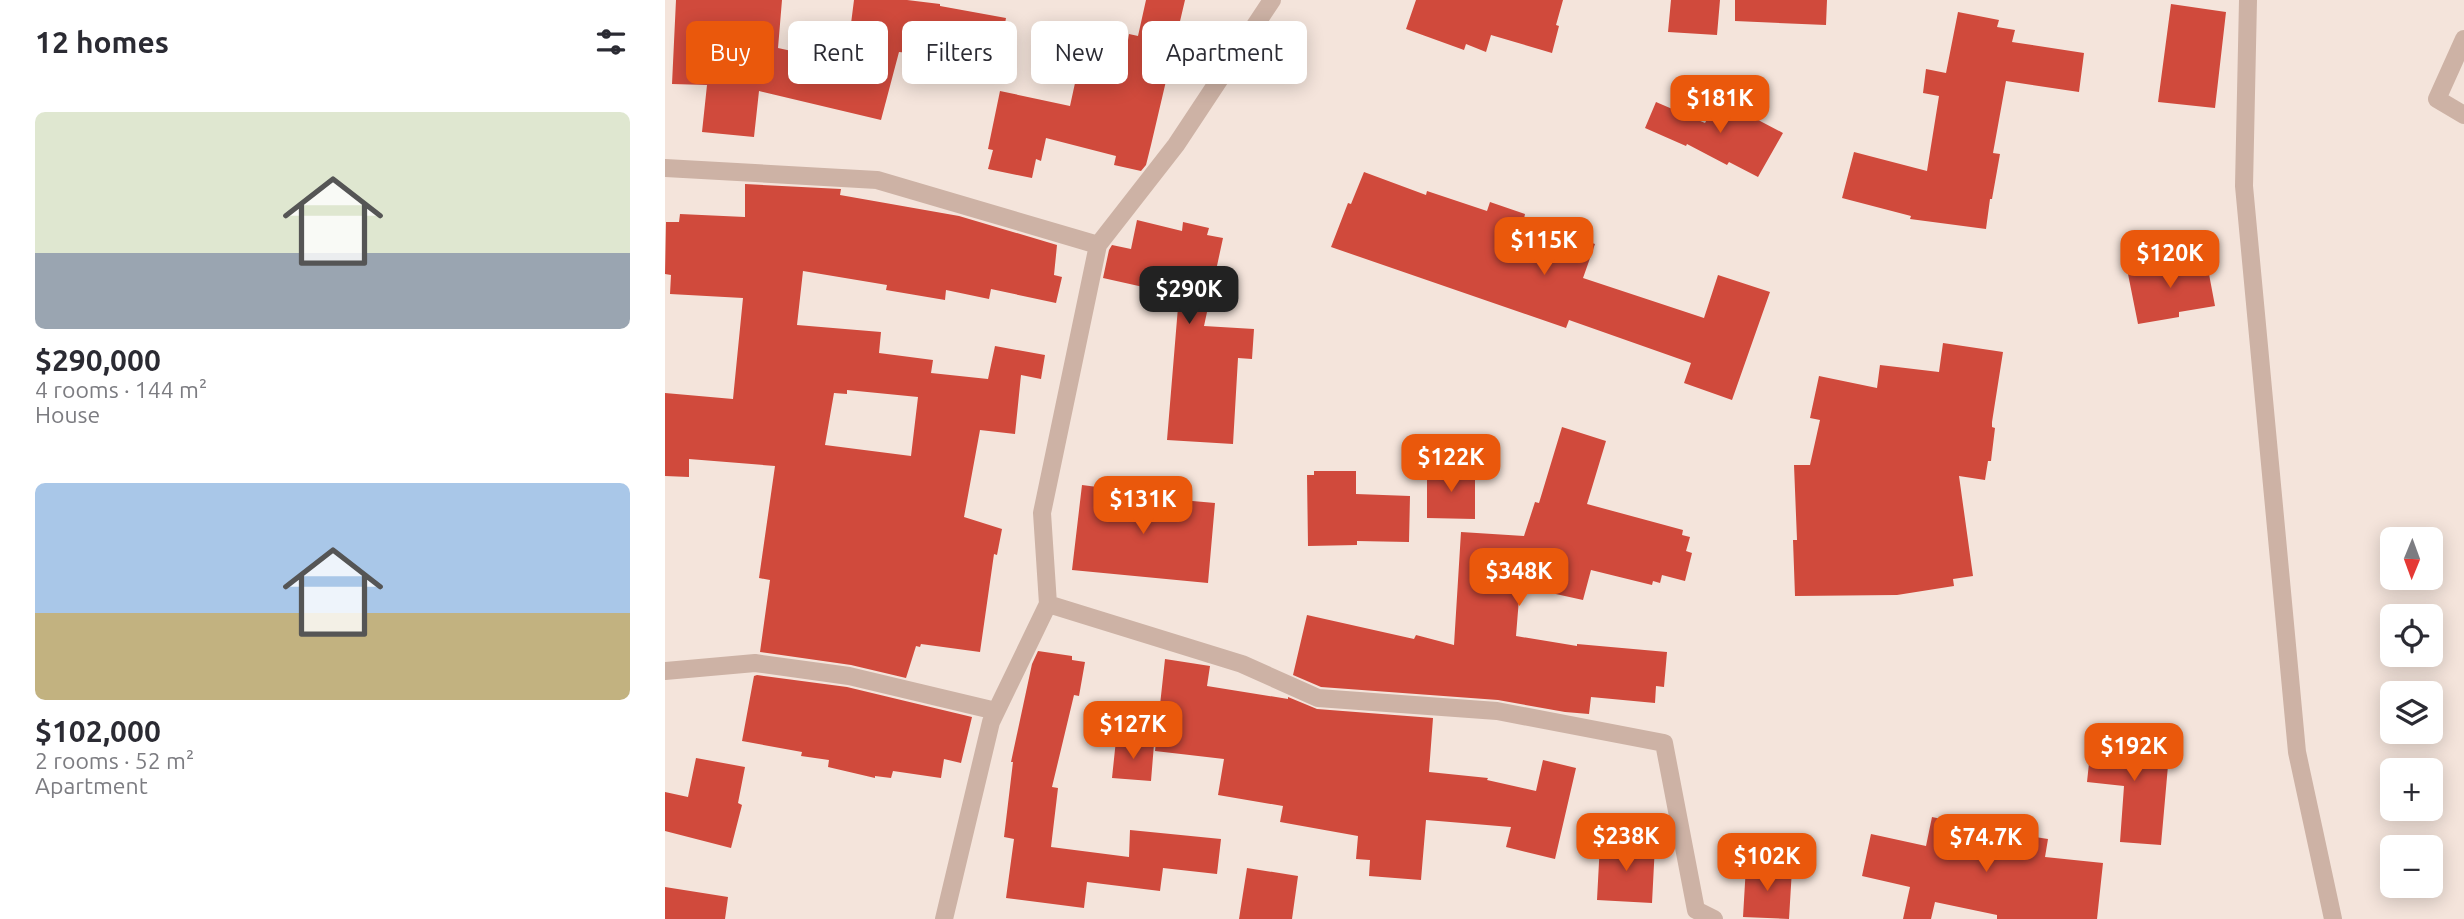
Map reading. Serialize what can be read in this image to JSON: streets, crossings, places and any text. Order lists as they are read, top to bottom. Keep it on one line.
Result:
{"north":"bottom","page":{"heading":"12 homes","chip":["Buy","Rent","Filters","New","Apartment"],"price":["$181K","$115K","$120K","$290K","$122K","$131K","$348K","$127K","$192K","$238K","$74.7K","$102K"],"list":[{"name":"$290,000","note":"4 rooms · 144 m² · House"},{"name":"$102,000","note":"2 rooms · 52 m² · Apartment"}],"map_buttons":["+","−"]}}
